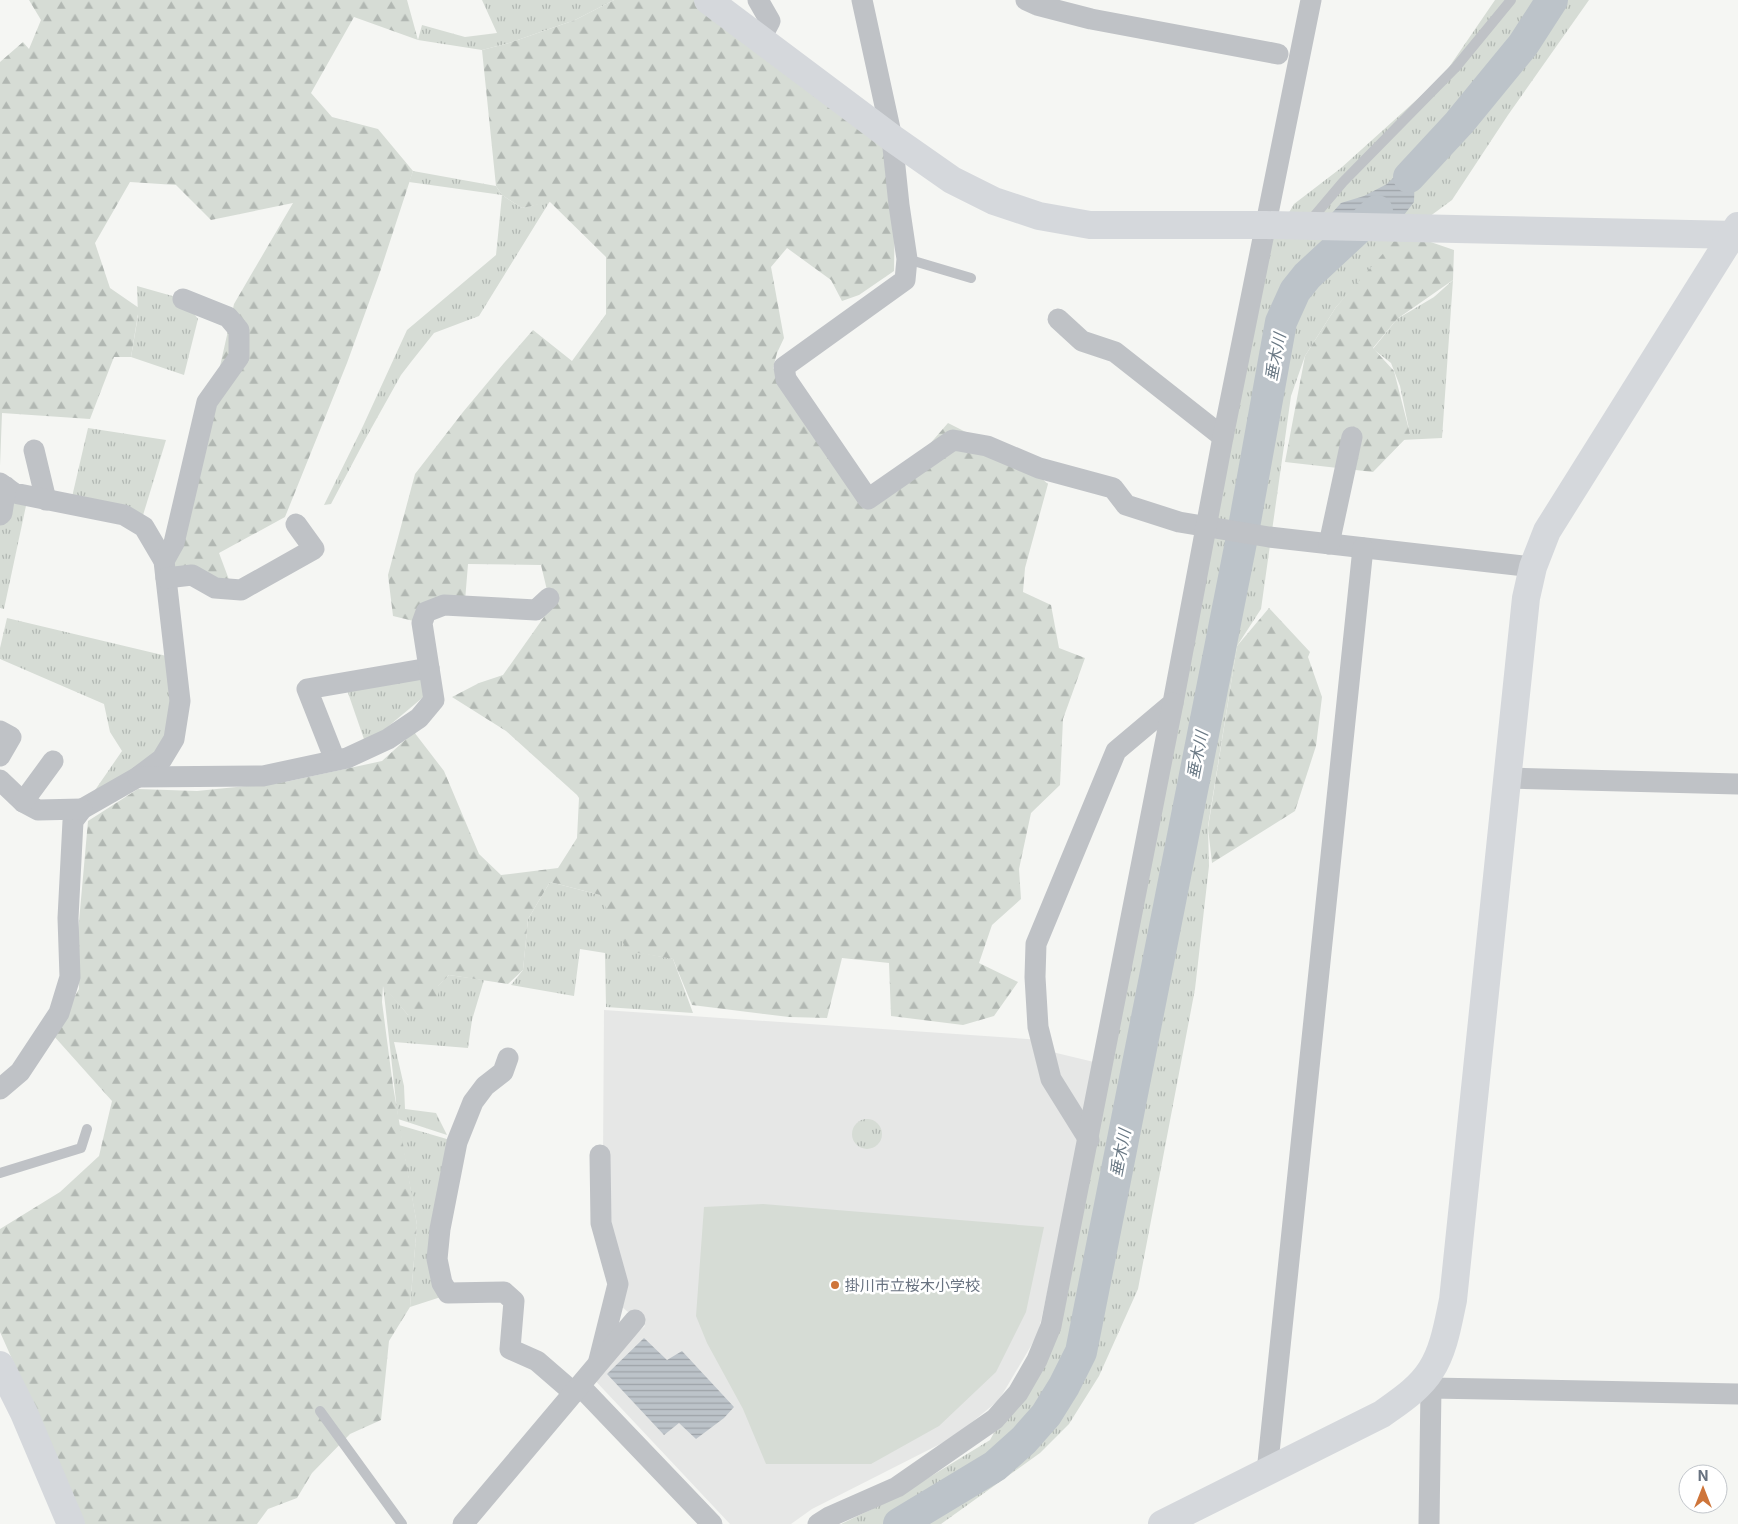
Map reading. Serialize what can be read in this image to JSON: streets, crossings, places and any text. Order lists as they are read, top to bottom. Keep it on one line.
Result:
{"water":["垂木川"],"places":["掛川市立桜木小学校"],"north":"top"}
